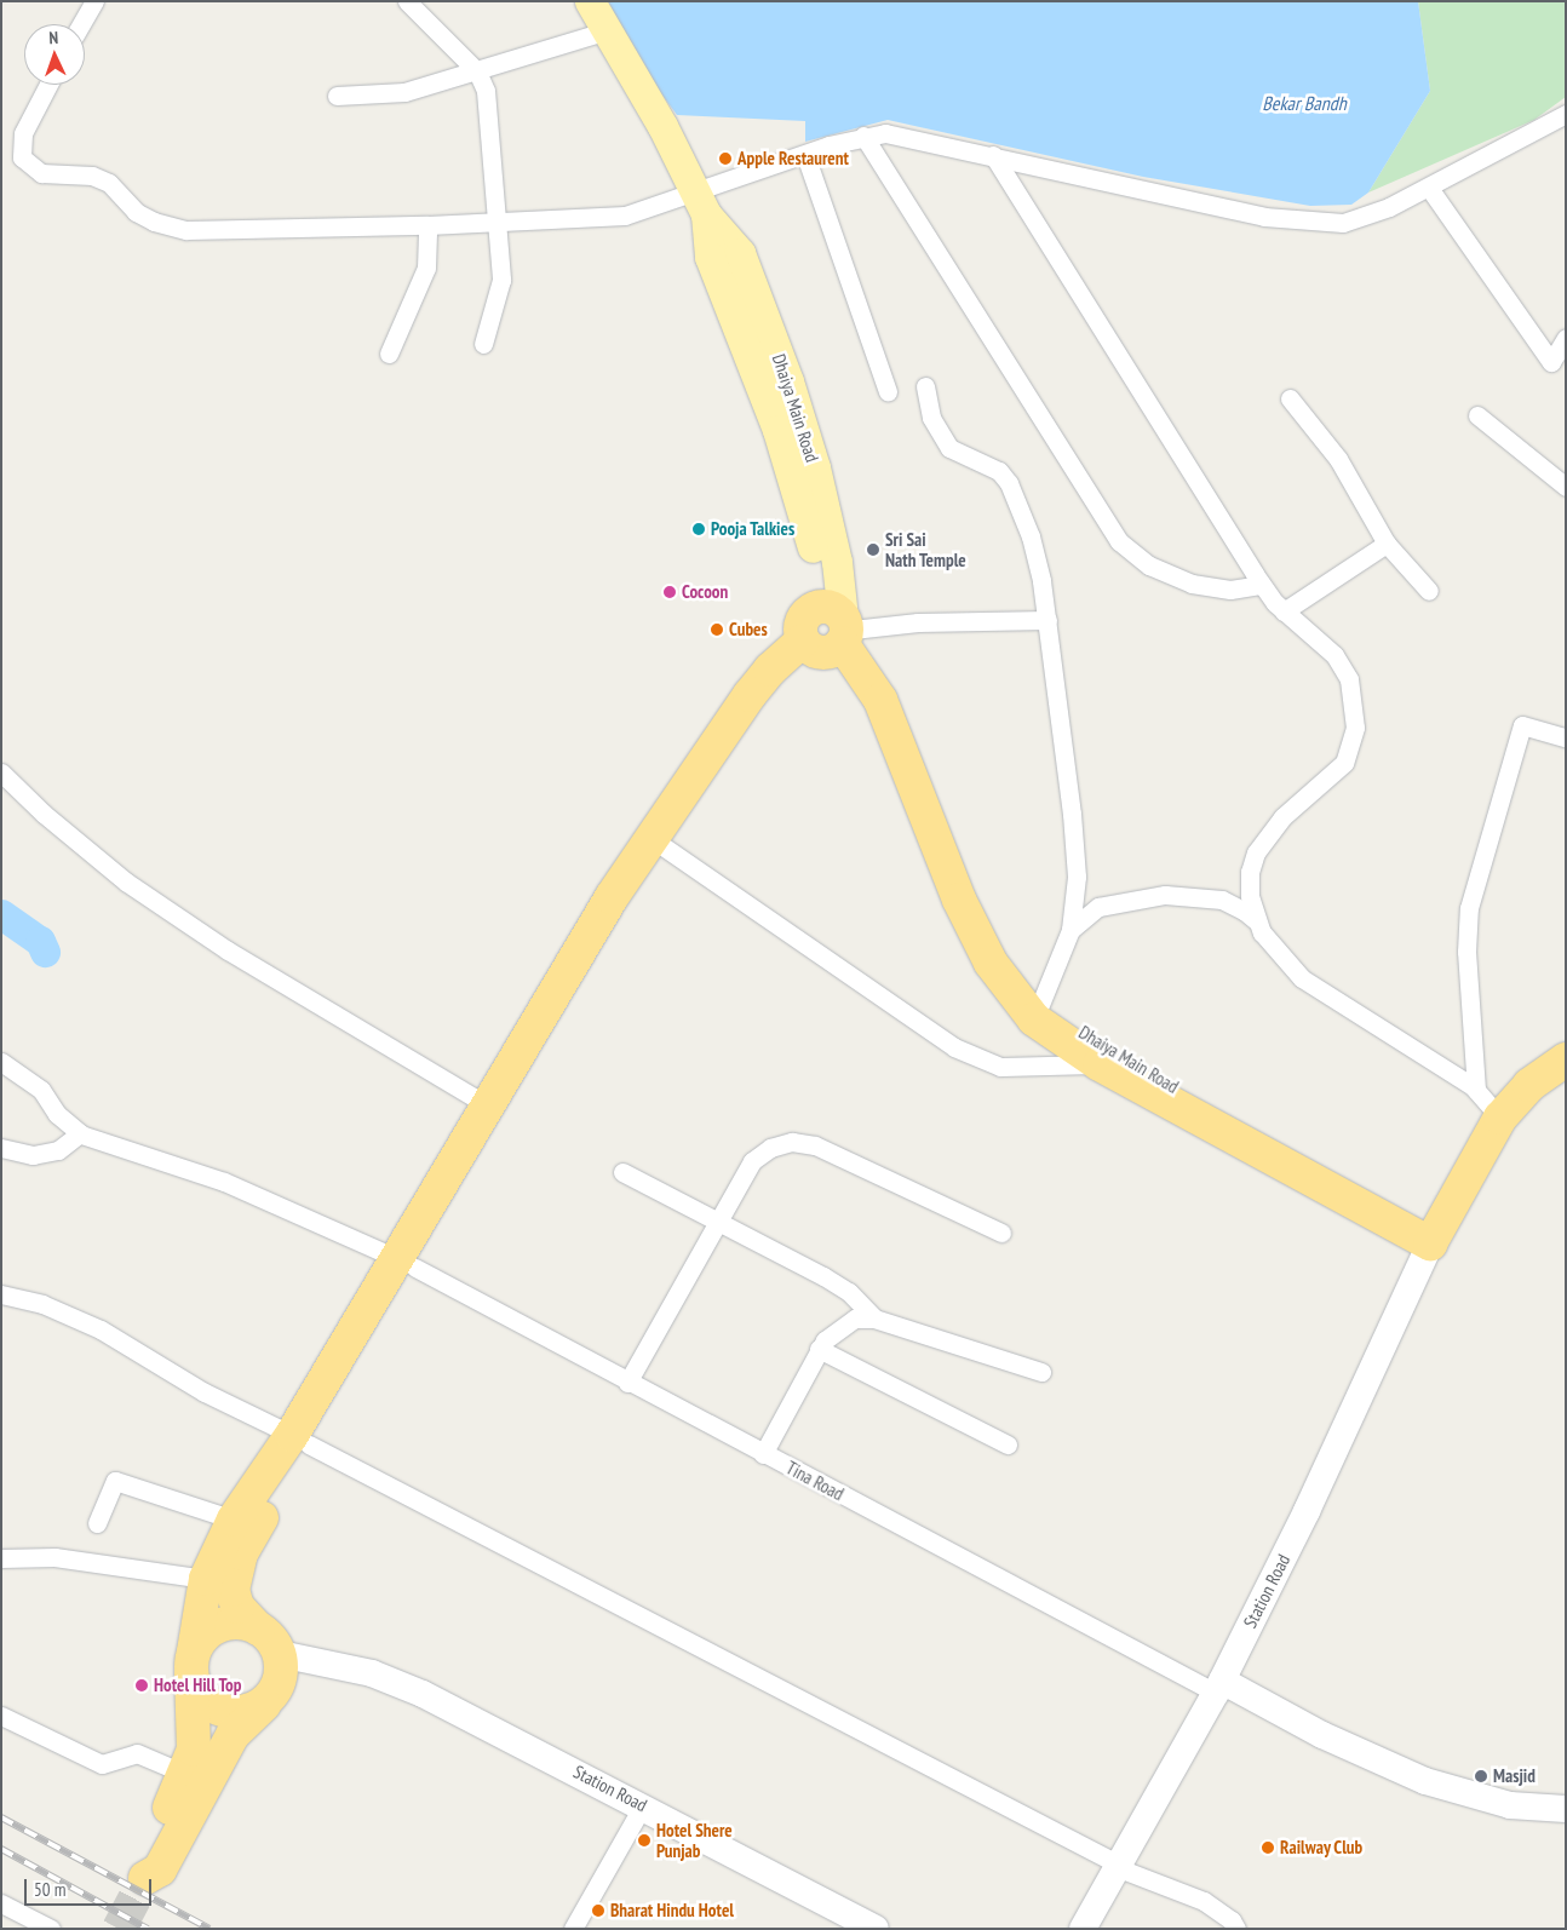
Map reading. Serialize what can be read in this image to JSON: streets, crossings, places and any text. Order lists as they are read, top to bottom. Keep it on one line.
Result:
{"streets":{"highway":["Dhaiya Main Road"],"street":["Tina Road","Station Road"]},"crossings":[["Dhaiya Main Road","Station Road"],["Tina Road","Station Road"]],"water":["Bekar Bandh"],"places":["Apple Restaurent","Pooja Talkies","Sri Sai Nath Temple","Cocoon","Cubes","Hotel Hill Top","Masjid","Hotel Shere Punjab","Railway Club","Bharat Hindu Hotel"],"scale_bar":"50 m","north":"top"}
